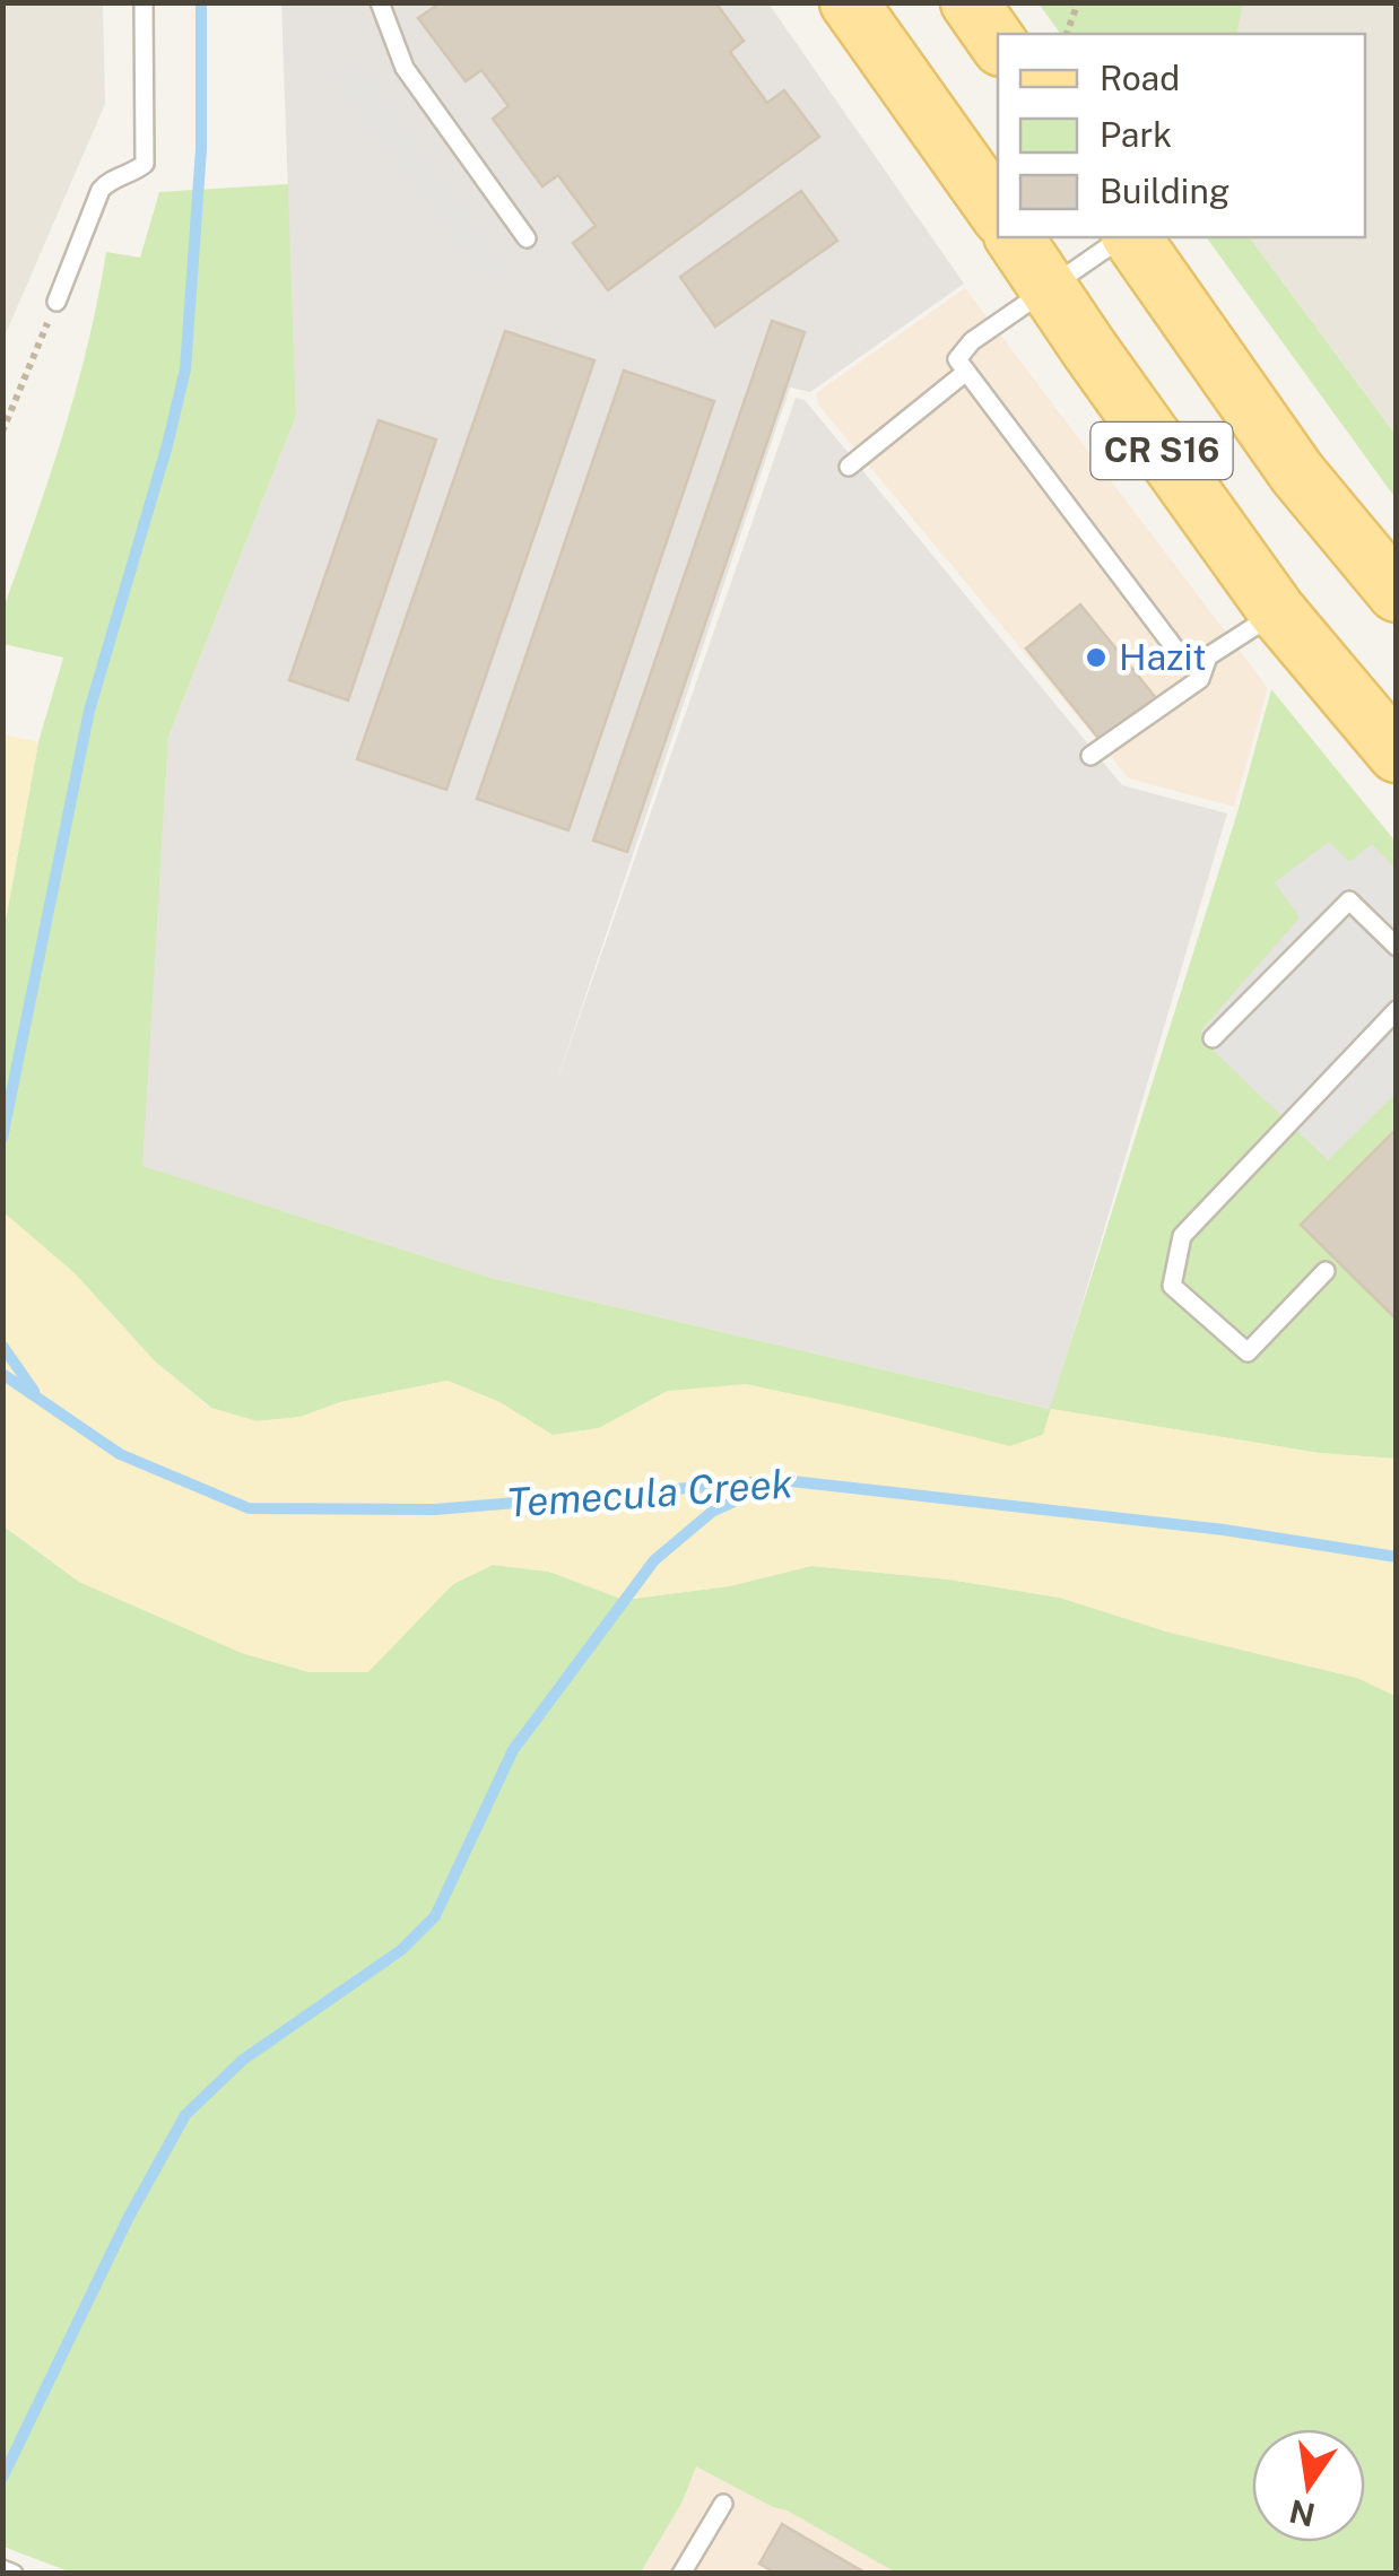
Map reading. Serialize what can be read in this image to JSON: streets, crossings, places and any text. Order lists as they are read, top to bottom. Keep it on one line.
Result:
{"streets":{"main road":["CR S16"]},"water":["Temecula Creek"],"places":["Hazit"],"legend":["Road","Park","Building"],"north":"bottom"}
